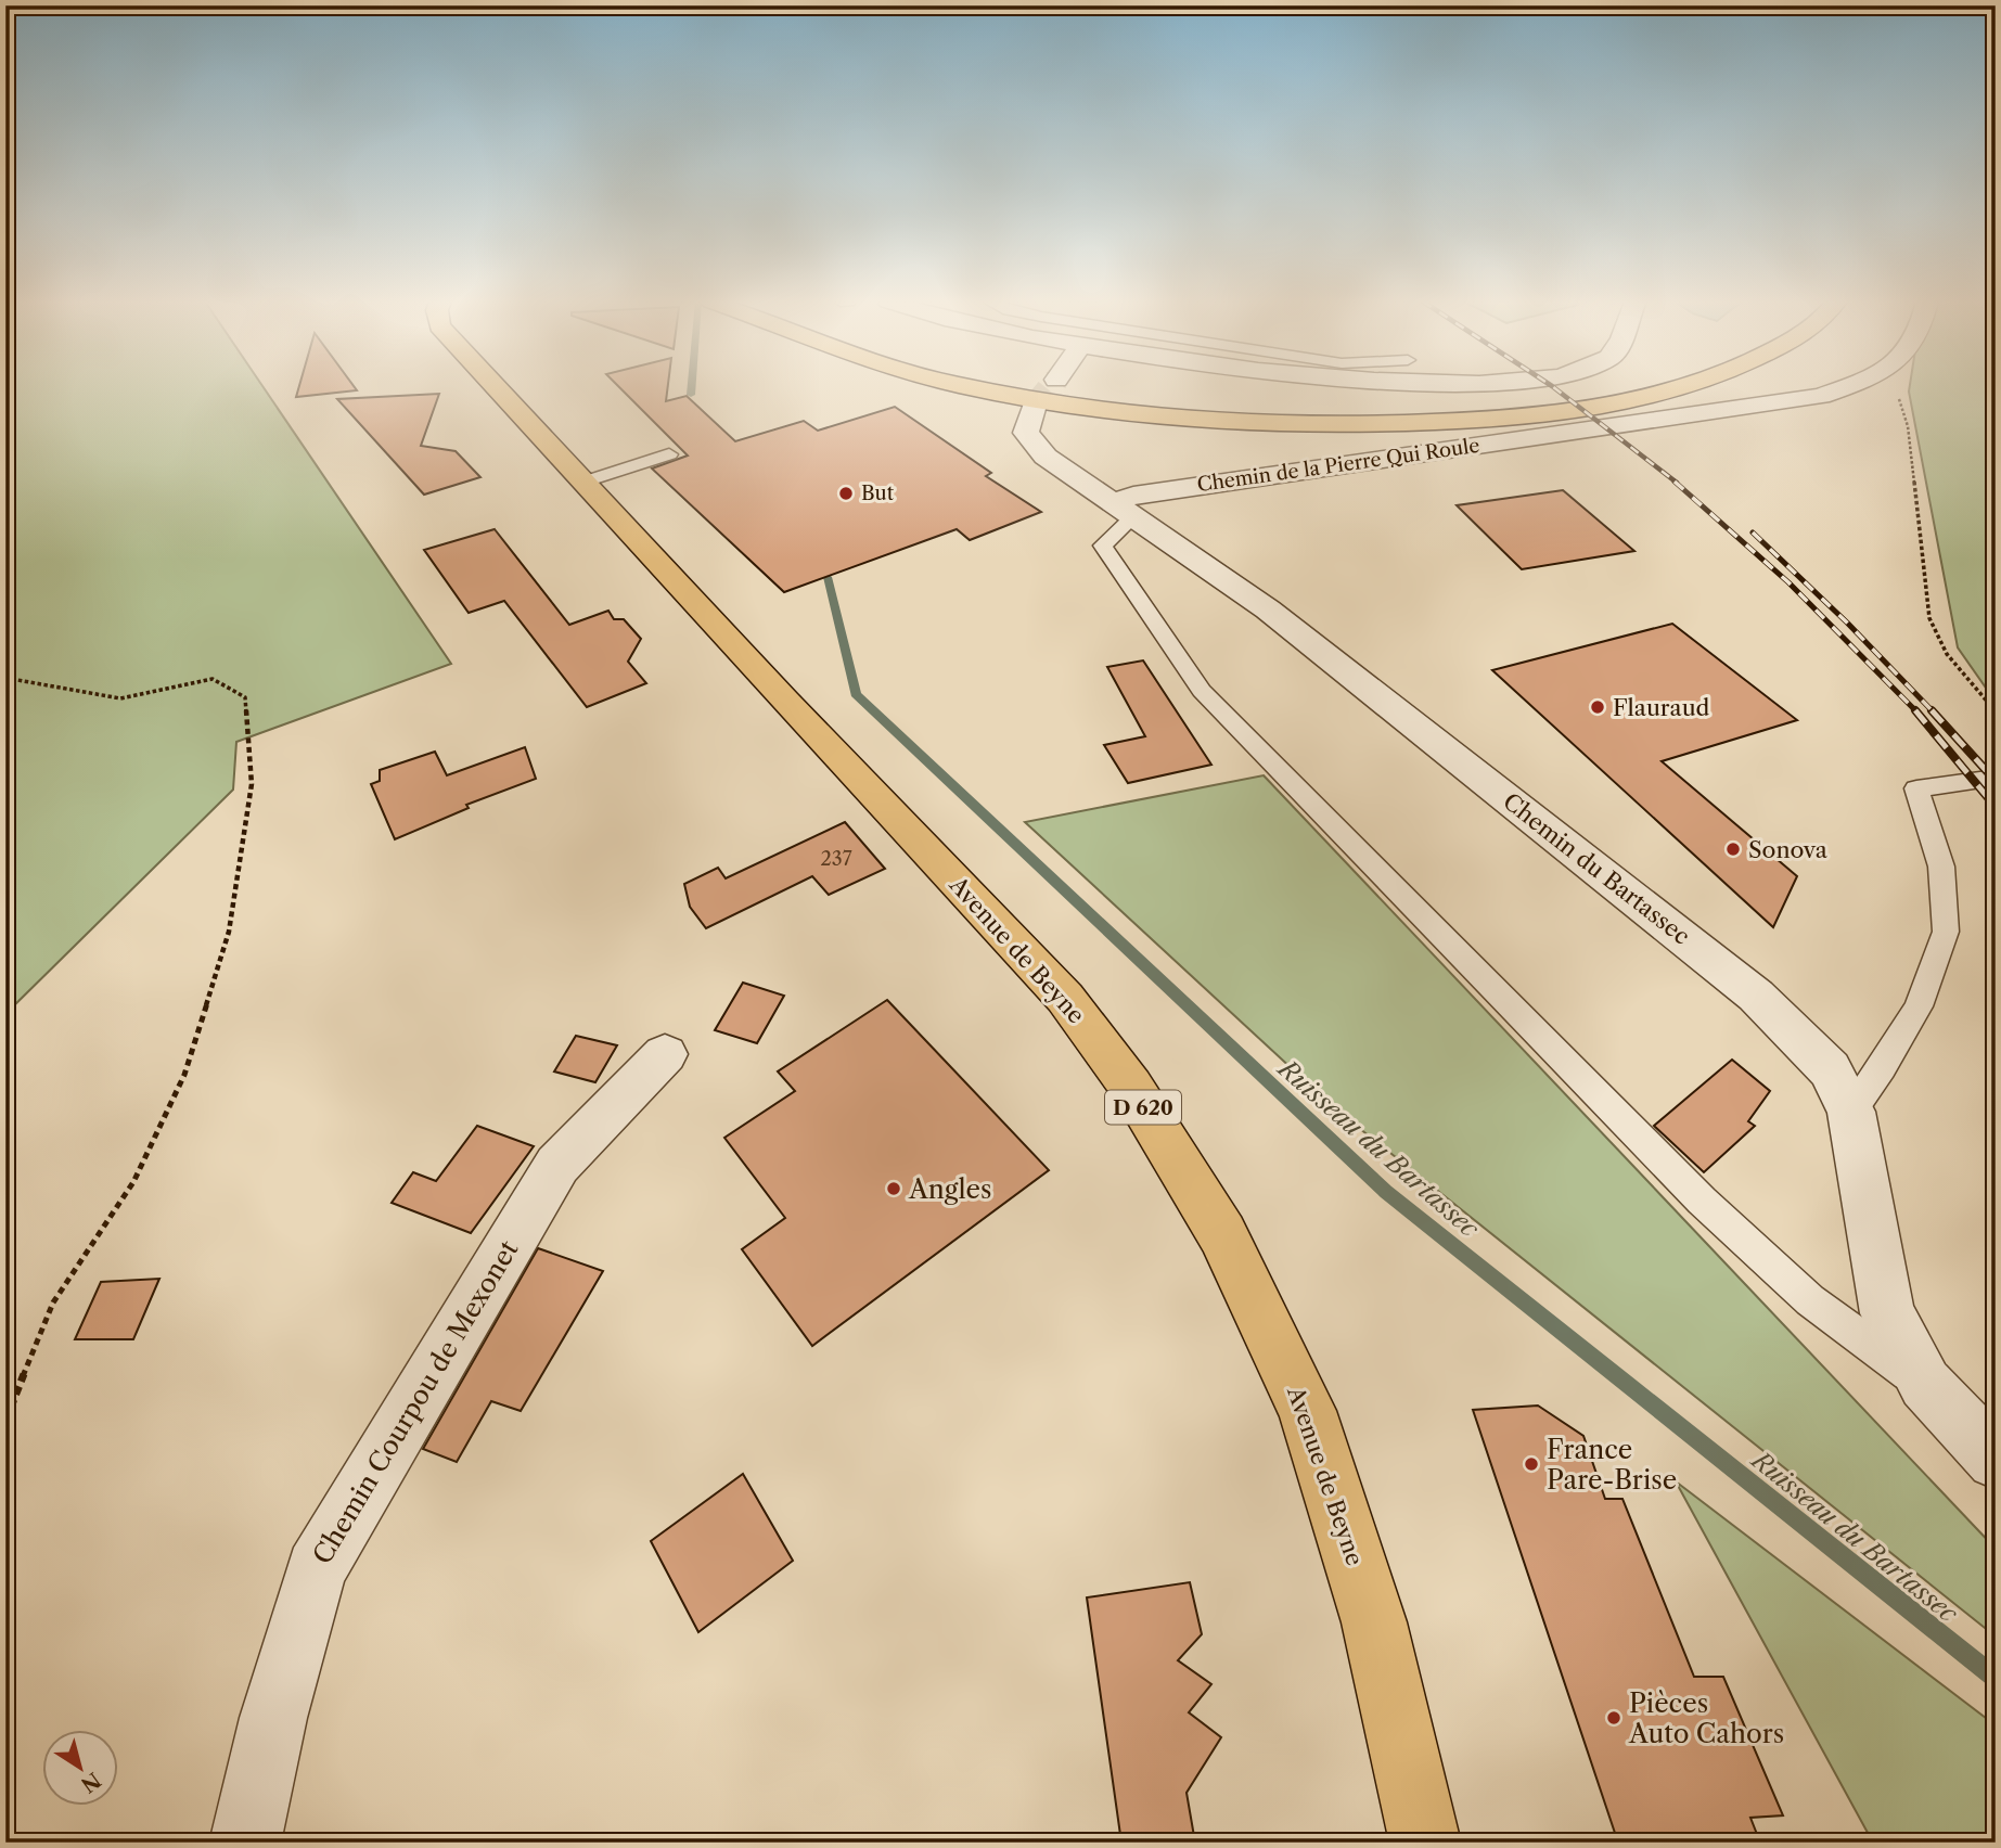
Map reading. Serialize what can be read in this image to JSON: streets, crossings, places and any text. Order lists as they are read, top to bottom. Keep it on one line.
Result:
{"streets":{"main road":["Avenue de Beyne","D 620"],"street":["Chemin de la Pierre Qui Roule","Chemin du Bartassec","Chemin Courpou de Mexonet"]},"crossings":[["Chemin de la Pierre Qui Roule","Chemin du Bartassec"]],"water":["Ruisseau du Bartassec"],"places":["But","Flauraud","Sonova","Angles","France Pare-Brise","Pièces Auto Cahors"],"house_numbers":["237"],"north":"bottom right"}
